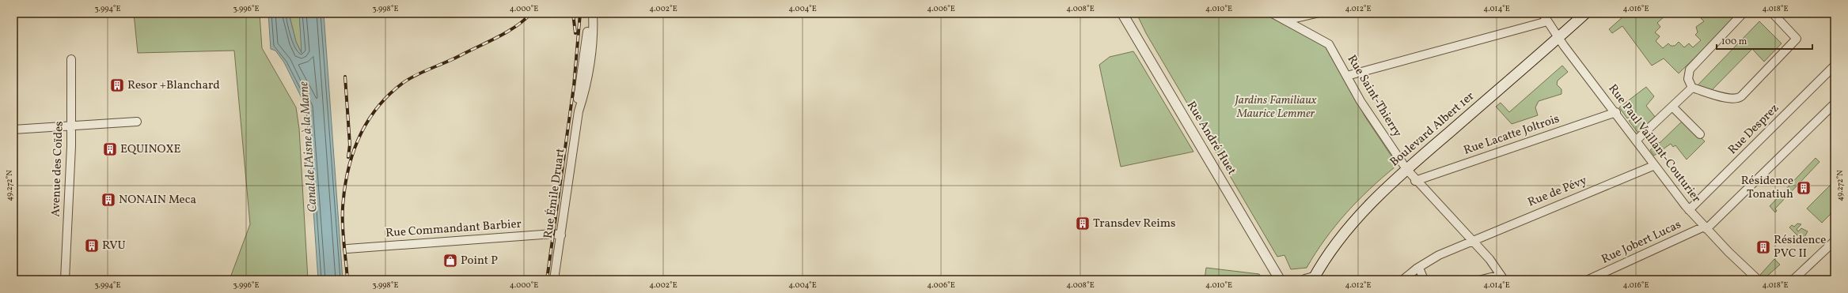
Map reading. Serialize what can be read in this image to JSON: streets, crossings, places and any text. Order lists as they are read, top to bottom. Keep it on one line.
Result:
{"streets":{"main road":["Boulevard Albert 1er"],"street":["Rue Saint-Thierry","Rue Desprez","Rue Lacatte Joltrois","Rue André Huet","Rue Paul Vaillant-Couturier","Avenue des Coïdes","Rue de Pévy","Rue Émile Druart","Rue Commandant Barbier","Rue Jobert Lucas"]},"crossings":[["Rue Saint-Thierry","Boulevard Albert 1er"],["Rue Saint-Thierry","Rue Lacatte Joltrois"],["Rue Saint-Thierry","Rue de Pévy"],["Boulevard Albert 1er","Rue Paul Vaillant-Couturier"],["Rue Desprez","Rue Paul Vaillant-Couturier"],["Rue Lacatte Joltrois","Rue Paul Vaillant-Couturier"],["Rue Paul Vaillant-Couturier","Rue de Pévy"],["Rue Paul Vaillant-Couturier","Rue Jobert Lucas"],["Rue Émile Druart","Rue Commandant Barbier"]],"water":["Canal de l'Aisne à la Marne"],"parks":["Jardins Familiaux Maurice Lemmer"],"places":{"building":["Resor +Blanchard","EQUINOXE","Résidence Tonatiuh","NONAIN Meca","Transdev Reims","RVU","Résidence PVC II"],"shop":["Point P"]},"scale_bar":"100 m","coordinates":["3.994°E","3.996°E","3.998°E","4.000°E","4.002°E","4.004°E","4.006°E","4.008°E","4.010°E","4.012°E","4.014°E","4.016°E","4.018°E","49.272°N"]}
